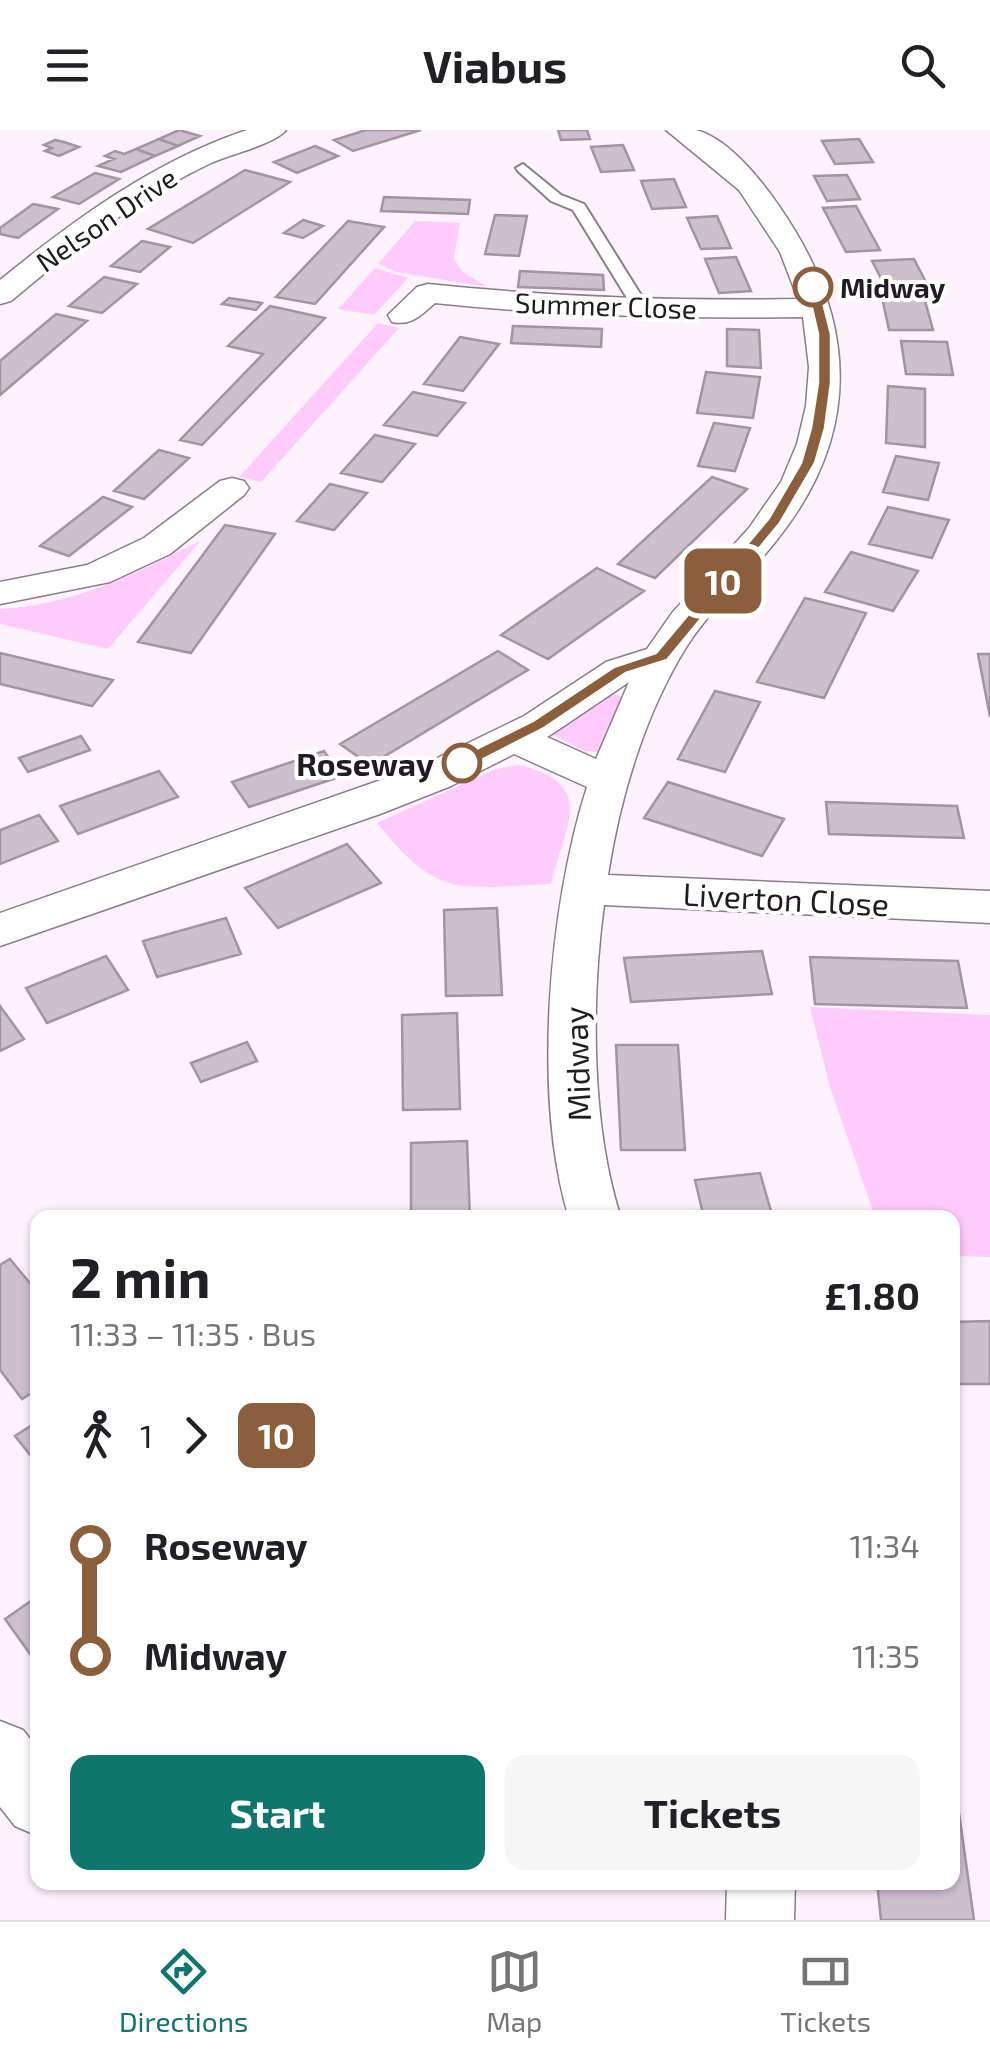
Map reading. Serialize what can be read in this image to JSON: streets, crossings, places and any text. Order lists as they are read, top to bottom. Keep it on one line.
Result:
{"streets":{"street":["Nelson Drive","Summer Close","Liverton Close","Midway"]},"crossings":[["Summer Close","Midway"],["Liverton Close","Midway"]],"places":["Midway","Roseway"],"lines":["bus line 10"],"page":{"header":"Viabus","on_map":"10","heading":["2 min","11:33 – 11:35 · Bus","£1.80"],"legs":["1","10"],"list":[{"name":"Roseway","value":"11:34"},{"name":"Midway","value":"11:35"}],"buttons":["Start","Tickets"],"tabs":["Directions","Map","Tickets"]}}
